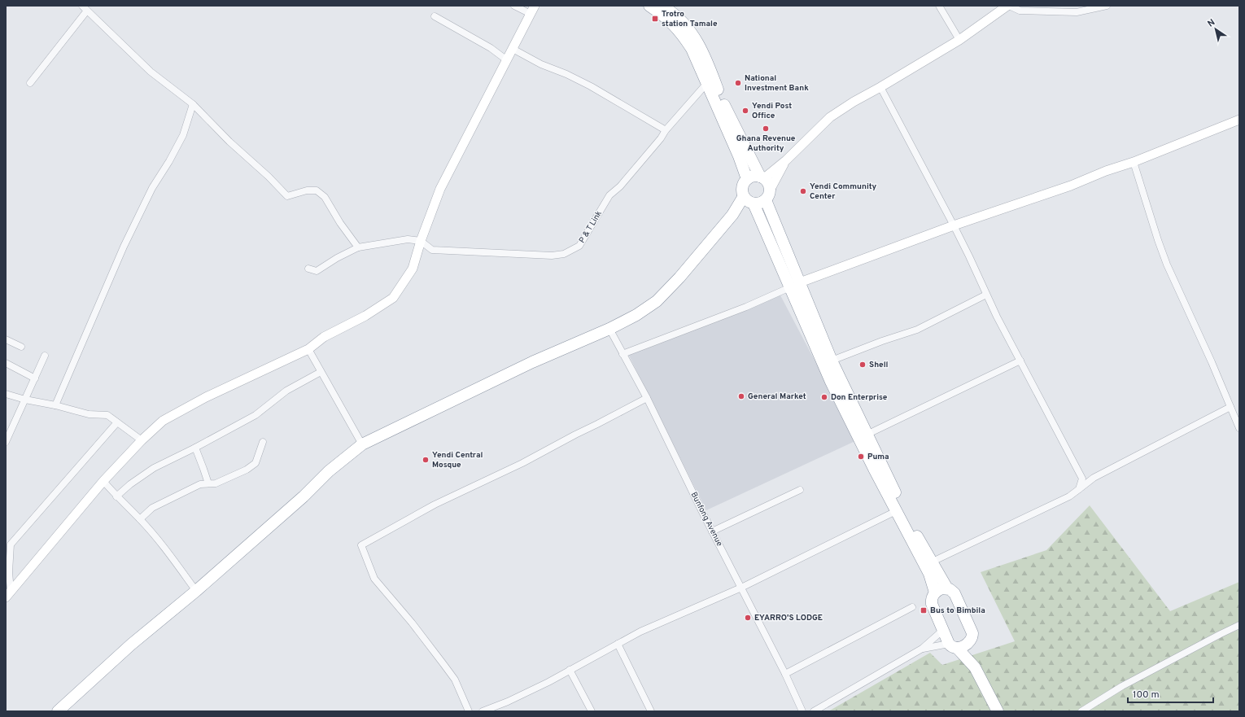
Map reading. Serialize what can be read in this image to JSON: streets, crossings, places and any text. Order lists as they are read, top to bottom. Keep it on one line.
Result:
{"streets":{"street":["P & T Link","Bunfong Avenue"]},"places":{"transit":["Trotro station Tamale","Bus to Bimbila"],"other":["National Investment Bank","Yendi Post Office","Ghana Revenue Authority","Yendi Community Center","Shell","General Market","Don Enterprise","Puma","Yendi Central Mosque","EYARRO'S LODGE"]},"scale_bar":"100 m","north":"top left"}
